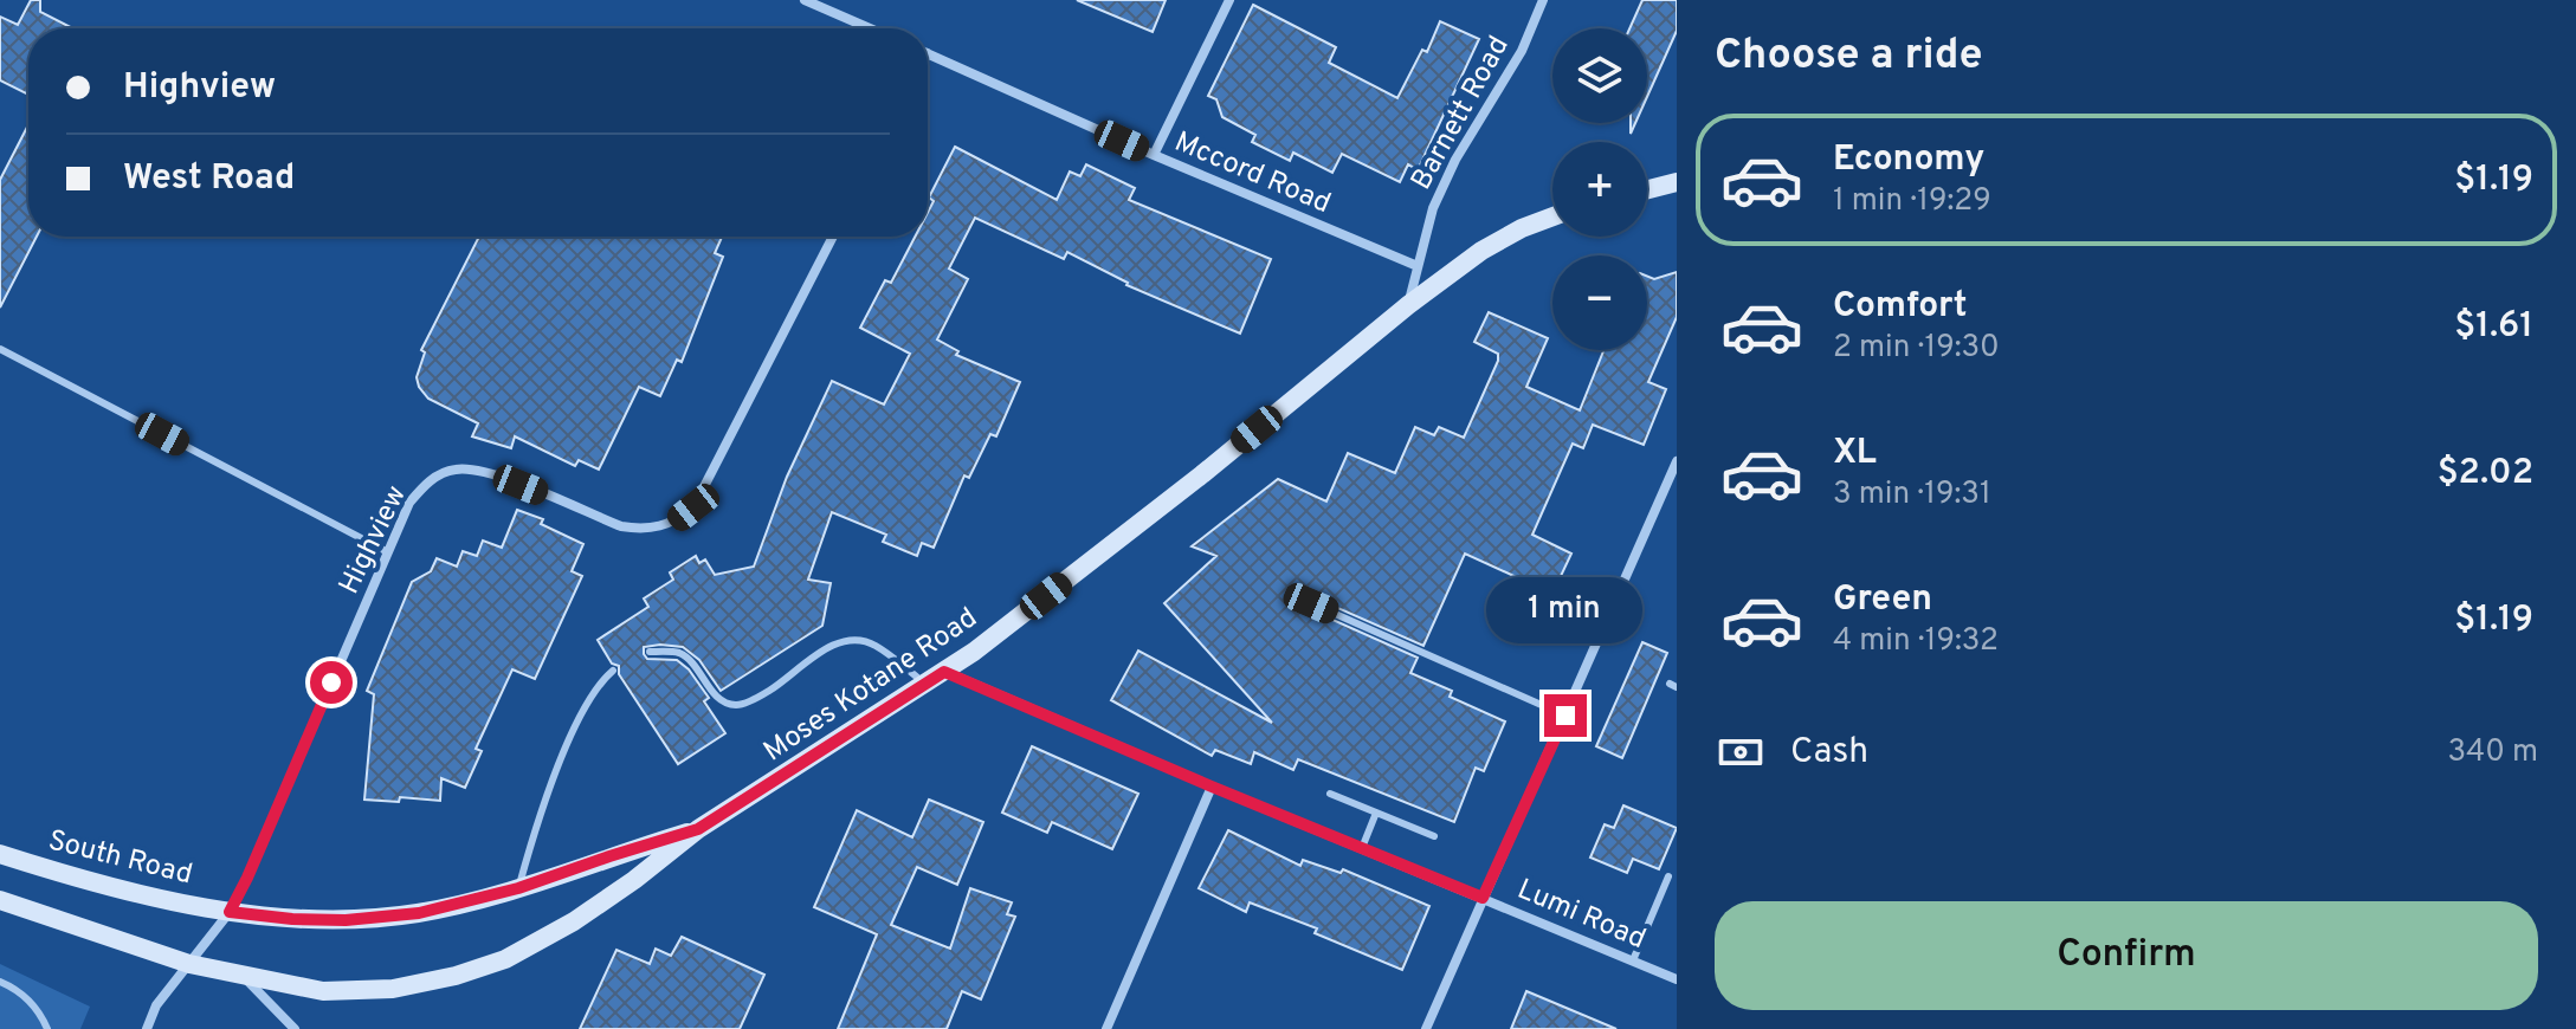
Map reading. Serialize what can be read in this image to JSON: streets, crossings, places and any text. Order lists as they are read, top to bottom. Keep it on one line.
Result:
{"streets":{"main road":["Moses Kotane Road","South Road"],"street":["Barnett Road","Mccord Road","Highview","Lumi Road"]},"crossings":[["Barnett Road","Mccord Road"],["Barnett Road","Moses Kotane Road"],["Highview","Moses Kotane Road"],["Highview","South Road"],["Moses Kotane Road","South Road"],["Moses Kotane Road","Lumi Road"]],"page":{"heading":"Choose a ride","map_buttons":["+","−"],"banner":["Highview","West Road"],"list":[{"name":"Economy","note":"1 min · 19:29","value":"$1.19"},{"name":"Comfort","note":"2 min · 19:30","value":"$1.61"},{"name":"XL","note":"3 min · 19:31","value":"$2.02"},{"name":"Green","note":"4 min · 19:32","value":"$1.19"}],"bubble":"1 min","pay":["Cash","340 m"],"buttons":"Confirm"}}
